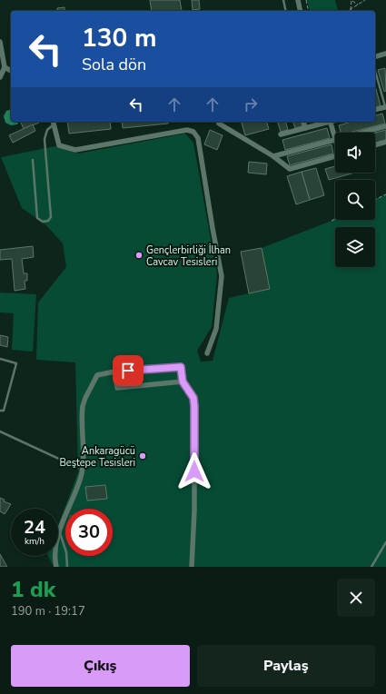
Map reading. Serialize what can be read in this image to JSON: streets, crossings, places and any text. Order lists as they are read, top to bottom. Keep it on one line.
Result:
{"places":["Gençlerbirliği İlhan Cavcav Tesisleri","Ankaragücü Beştepe Tesisleri"],"page":{"turn":["130 m","Sola dön"],"speed":"24 km/h","limit":"30","heading":["1 dk","190 m · 19:17"],"buttons":["Çıkış","Paylaş"]}}
